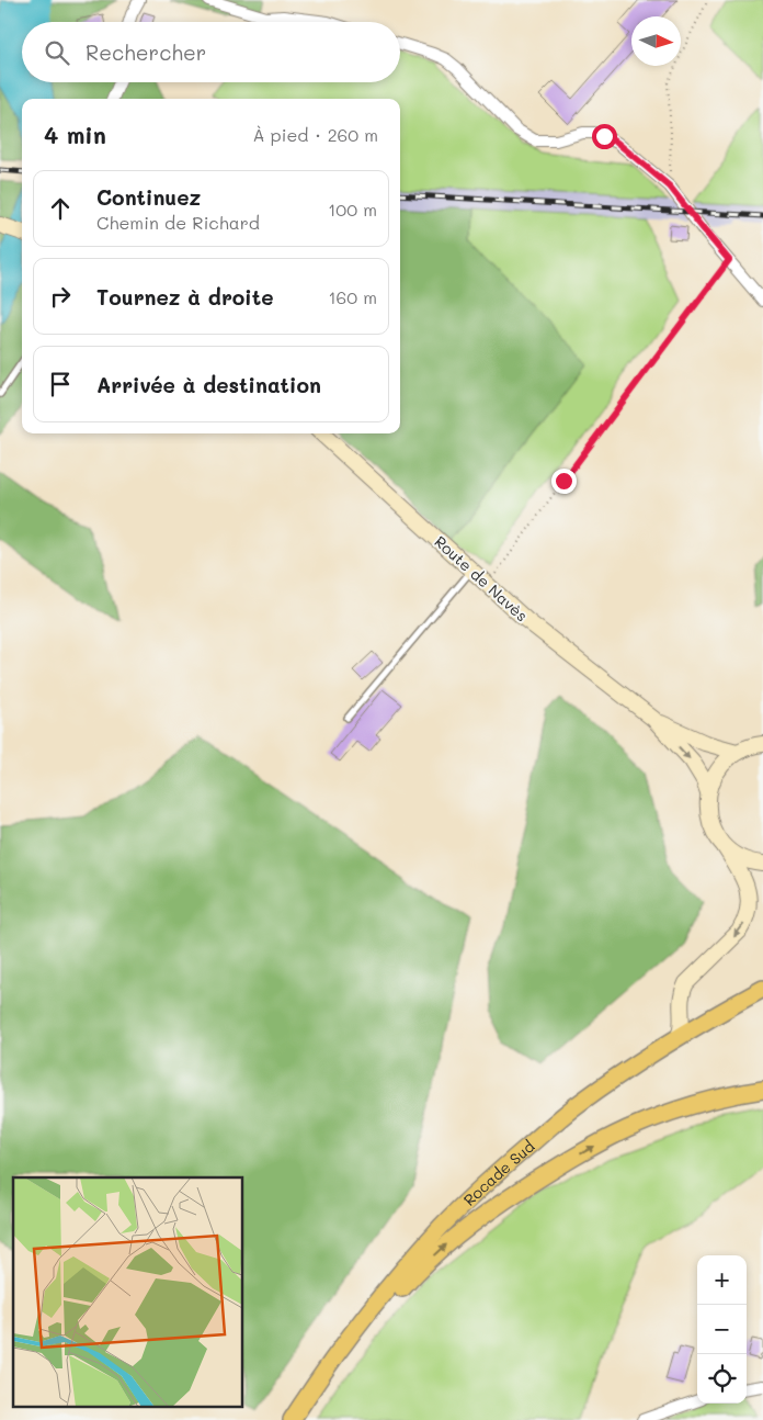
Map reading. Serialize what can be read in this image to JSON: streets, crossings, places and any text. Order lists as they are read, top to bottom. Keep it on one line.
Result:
{"streets":{"main road":["Route de Navès","Rocade Sud"]},"north":"right","page":{"search":"Rechercher","heading":["4 min","À pied · 260 m"],"list":[["Continuez","Chemin de Richard","100 m"],["Tournez à droite","160 m"],"Arrivée à destination"],"map_buttons":["+","−"]}}
